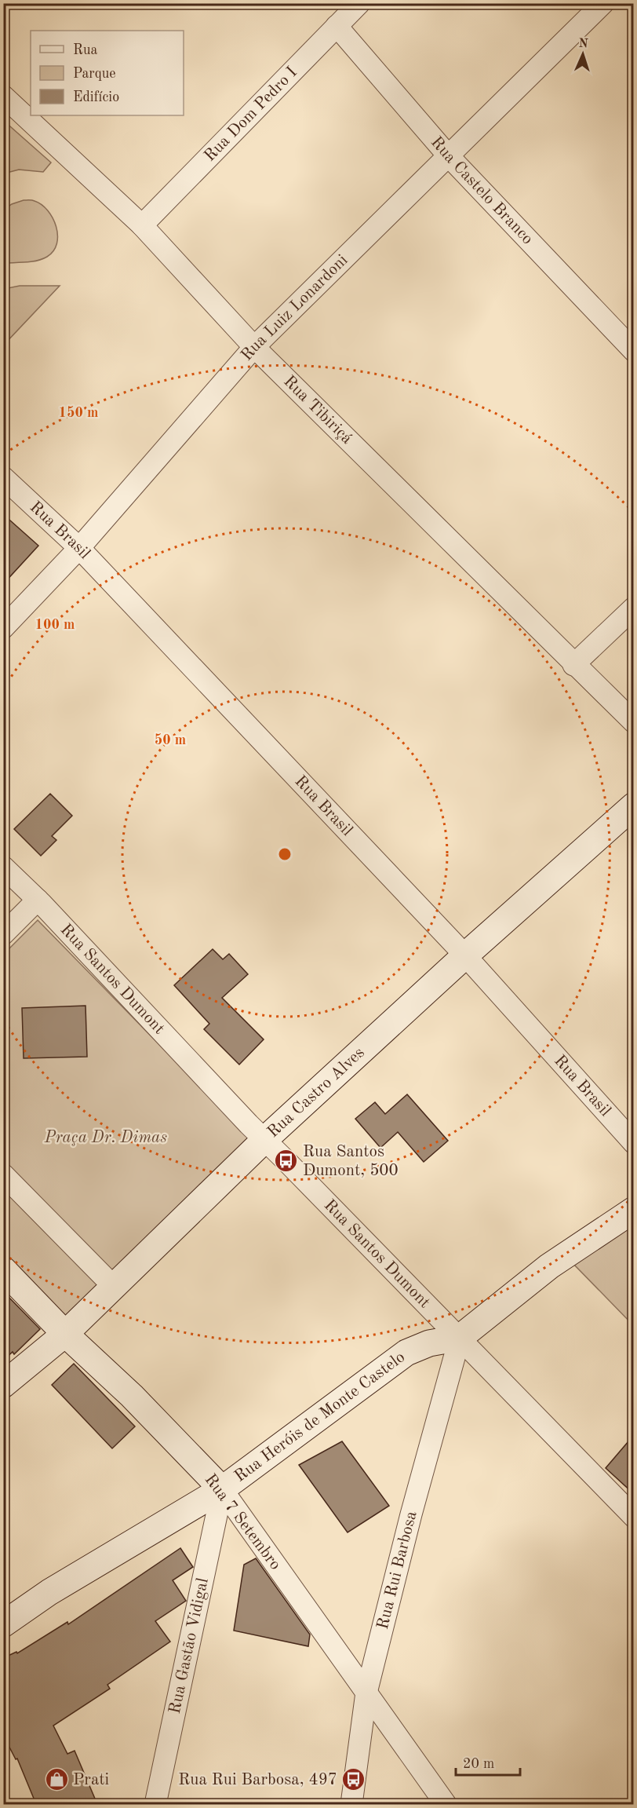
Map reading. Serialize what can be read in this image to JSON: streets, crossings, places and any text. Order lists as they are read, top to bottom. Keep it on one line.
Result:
{"streets":{"main road":["Rua Castro Alves","Rua Heróis de Monte Castelo","Rua 7 Setembro"],"street":["Rua Dom Pedro I","Rua Castelo Branco","Rua Luiz Lonardoni","Rua Tibiriçá","Rua Brasil","Rua Santos Dumont","Rua Rui Barbosa","Rua Gastão Vidigal"]},"crossings":[["Rua Dom Pedro I","Rua Castelo Branco"],["Rua Dom Pedro I","Rua Tibiriçá"],["Rua Castelo Branco","Rua Luiz Lonardoni"],["Rua Luiz Lonardoni","Rua Tibiriçá"],["Rua Luiz Lonardoni","Rua Brasil"],["Rua Brasil","Rua Castro Alves"],["Rua Santos Dumont","Rua Castro Alves"],["Rua Santos Dumont","Rua Heróis de Monte Castelo"],["Rua Santos Dumont","Rua Rui Barbosa"],["Rua Castro Alves","Rua 7 Setembro"],["Rua Heróis de Monte Castelo","Rua 7 Setembro"],["Rua Heróis de Monte Castelo","Rua Rui Barbosa"],["Rua Heróis de Monte Castelo","Rua Gastão Vidigal"],["Rua 7 Setembro","Rua Rui Barbosa"],["Rua 7 Setembro","Rua Gastão Vidigal"]],"parks":["Praça Dr. Dimas"],"places":{"bus stop":["Rua Santos Dumont, 500","Rua Rui Barbosa, 497"],"shop":["Prati"]},"legend":["Rua","Parque","Edifício"],"scale_bar":"20 m","north":"top","rings":["150 m","100 m","50 m"]}
